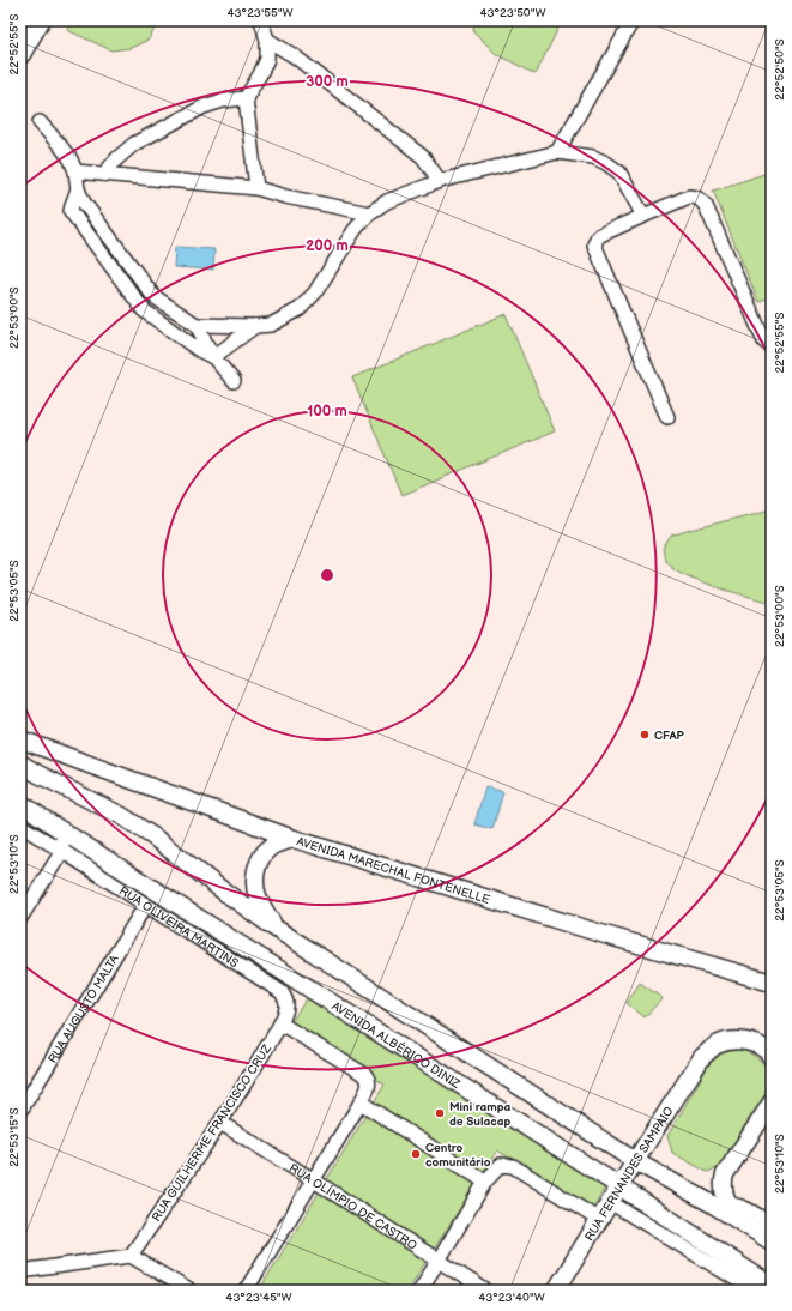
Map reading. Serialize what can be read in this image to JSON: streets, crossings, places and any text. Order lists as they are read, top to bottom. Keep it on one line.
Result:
{"streets":{"main road":["AVENIDA MARECHAL FONTENELLE","AVENIDA ALBÉRICO DINIZ","RUA FERNANDES SAMPAIO"],"street":["RUA OLIVEIRA MARTINS","RUA AUGUSTO MALTA","RUA GUILHERME FRANCISCO CRUZ","RUA OLÍMPIO DE CASTRO"]},"crossings":[["RUA OLIVEIRA MARTINS","RUA AUGUSTO MALTA"],["RUA OLIVEIRA MARTINS","RUA GUILHERME FRANCISCO CRUZ"],["AVENIDA ALBÉRICO DINIZ","RUA FERNANDES SAMPAIO"],["RUA GUILHERME FRANCISCO CRUZ","RUA OLÍMPIO DE CASTRO"]],"places":["CFAP","Mini rampa de Sulacap","Centro comunitário"],"coordinates":["43°23'55\"W","43°23'50\"W","22°52'55\"S","22°52'50\"S","22°53'00\"S","22°53'05\"S","22°53'10\"S","22°53'15\"S","43°23'45\"W","43°23'40\"W"],"rings":["300 m","200 m","100 m"]}
